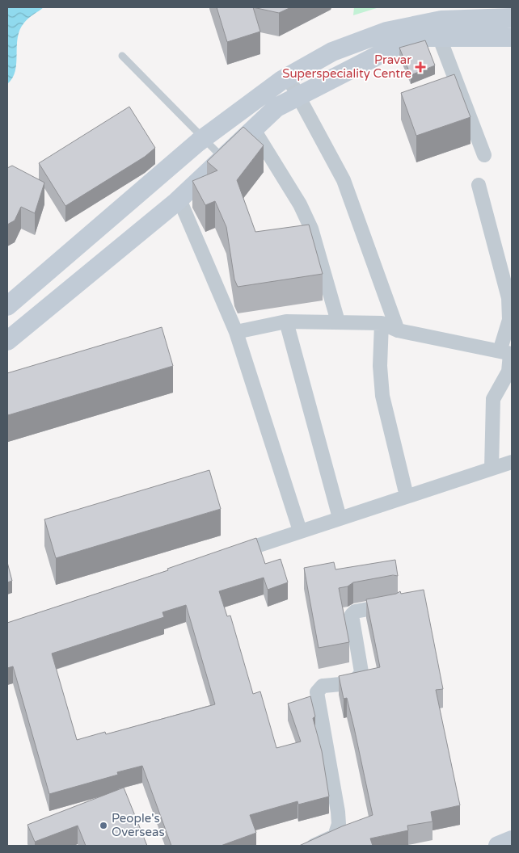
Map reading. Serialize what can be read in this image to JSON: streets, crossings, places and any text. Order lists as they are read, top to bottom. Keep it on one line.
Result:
{"places":{"health":["Pravar Superspeciality Centre"],"other":["People's Overseas"]}}
